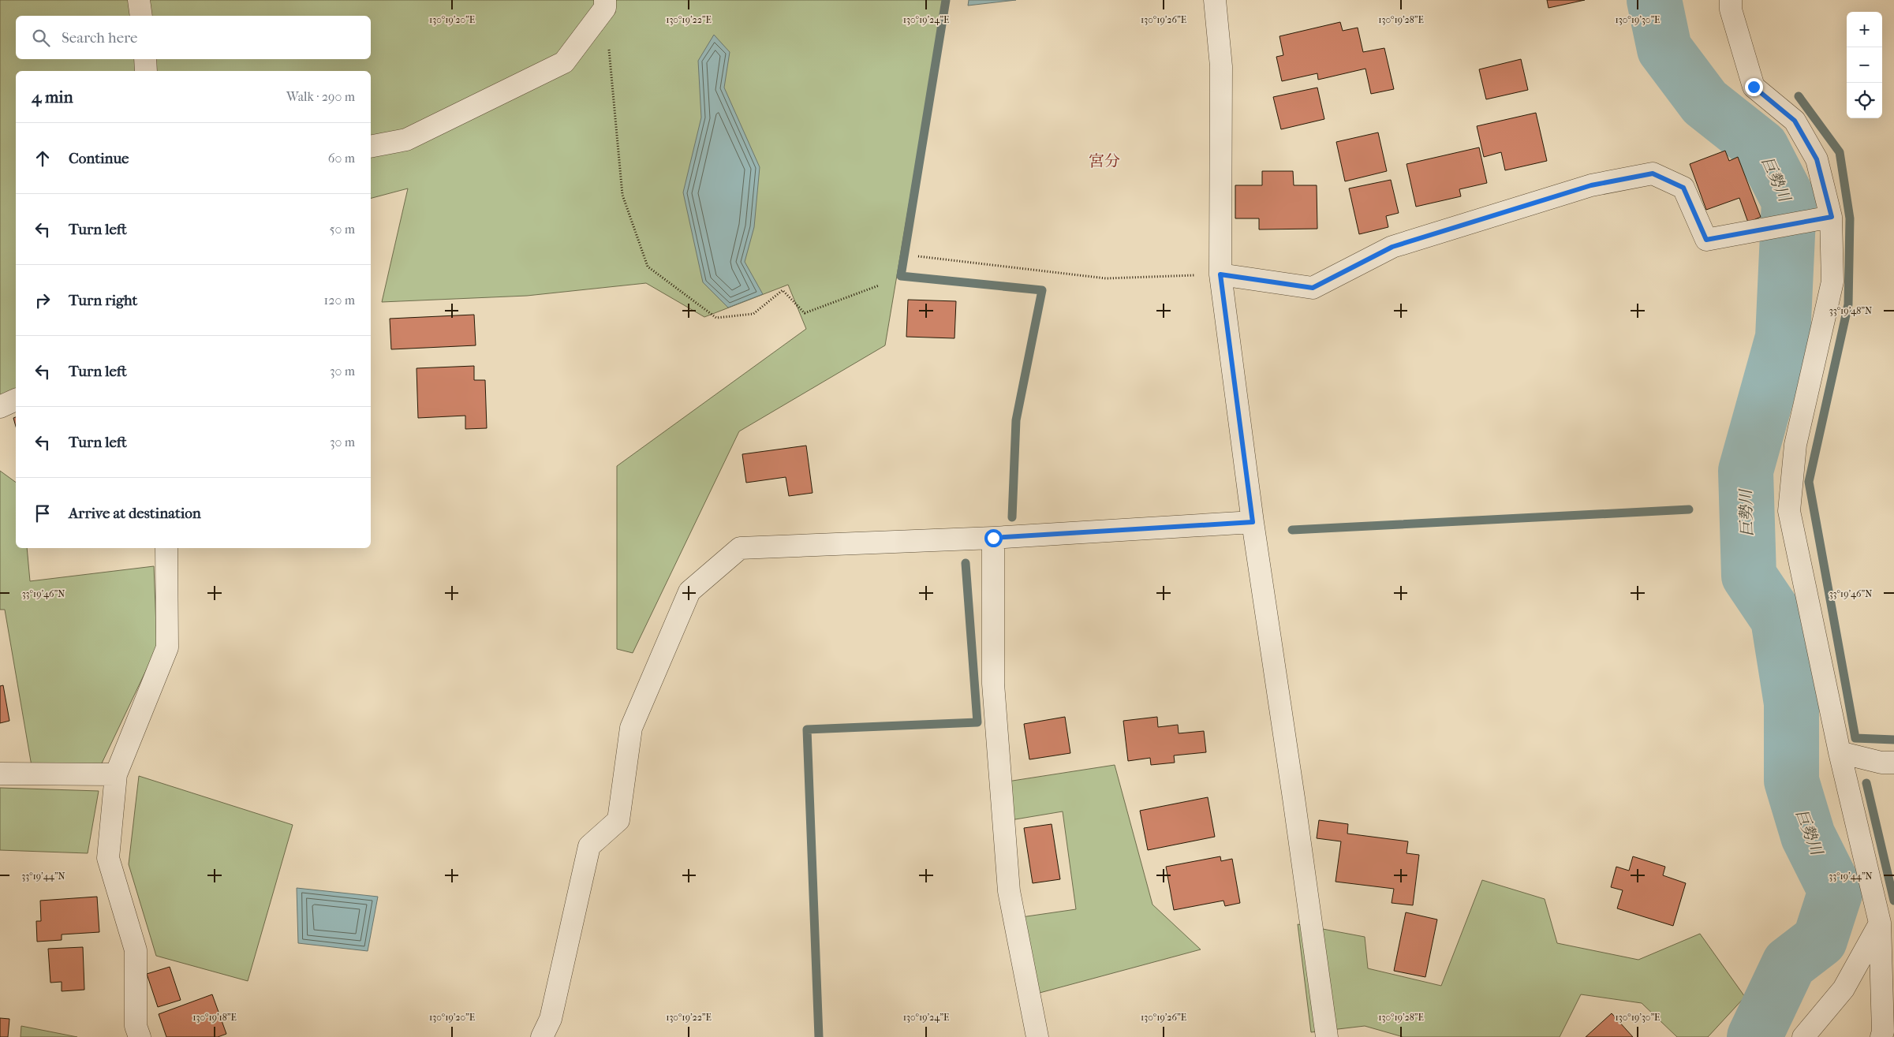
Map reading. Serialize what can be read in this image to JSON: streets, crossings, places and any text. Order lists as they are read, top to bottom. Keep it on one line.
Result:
{"districts":["宮分"],"water":["巨勢川"],"page":{"map_buttons":["+","−"],"search":"Search here","heading":["4 min","Walk · 290 m"],"list":[["Continue","60 m"],["Turn left","50 m"],["Turn right","120 m"],["Turn left","30 m"],["Turn left","30 m"],"Arrive at destination"]},"coordinates":["130°19'20\"E","130°19'22\"E","130°19'24\"E","130°19'26\"E","130°19'28\"E","130°19'30\"E","33°19'48\"N","33°19'46\"N","33°19'44\"N","130°19'18\"E"]}
